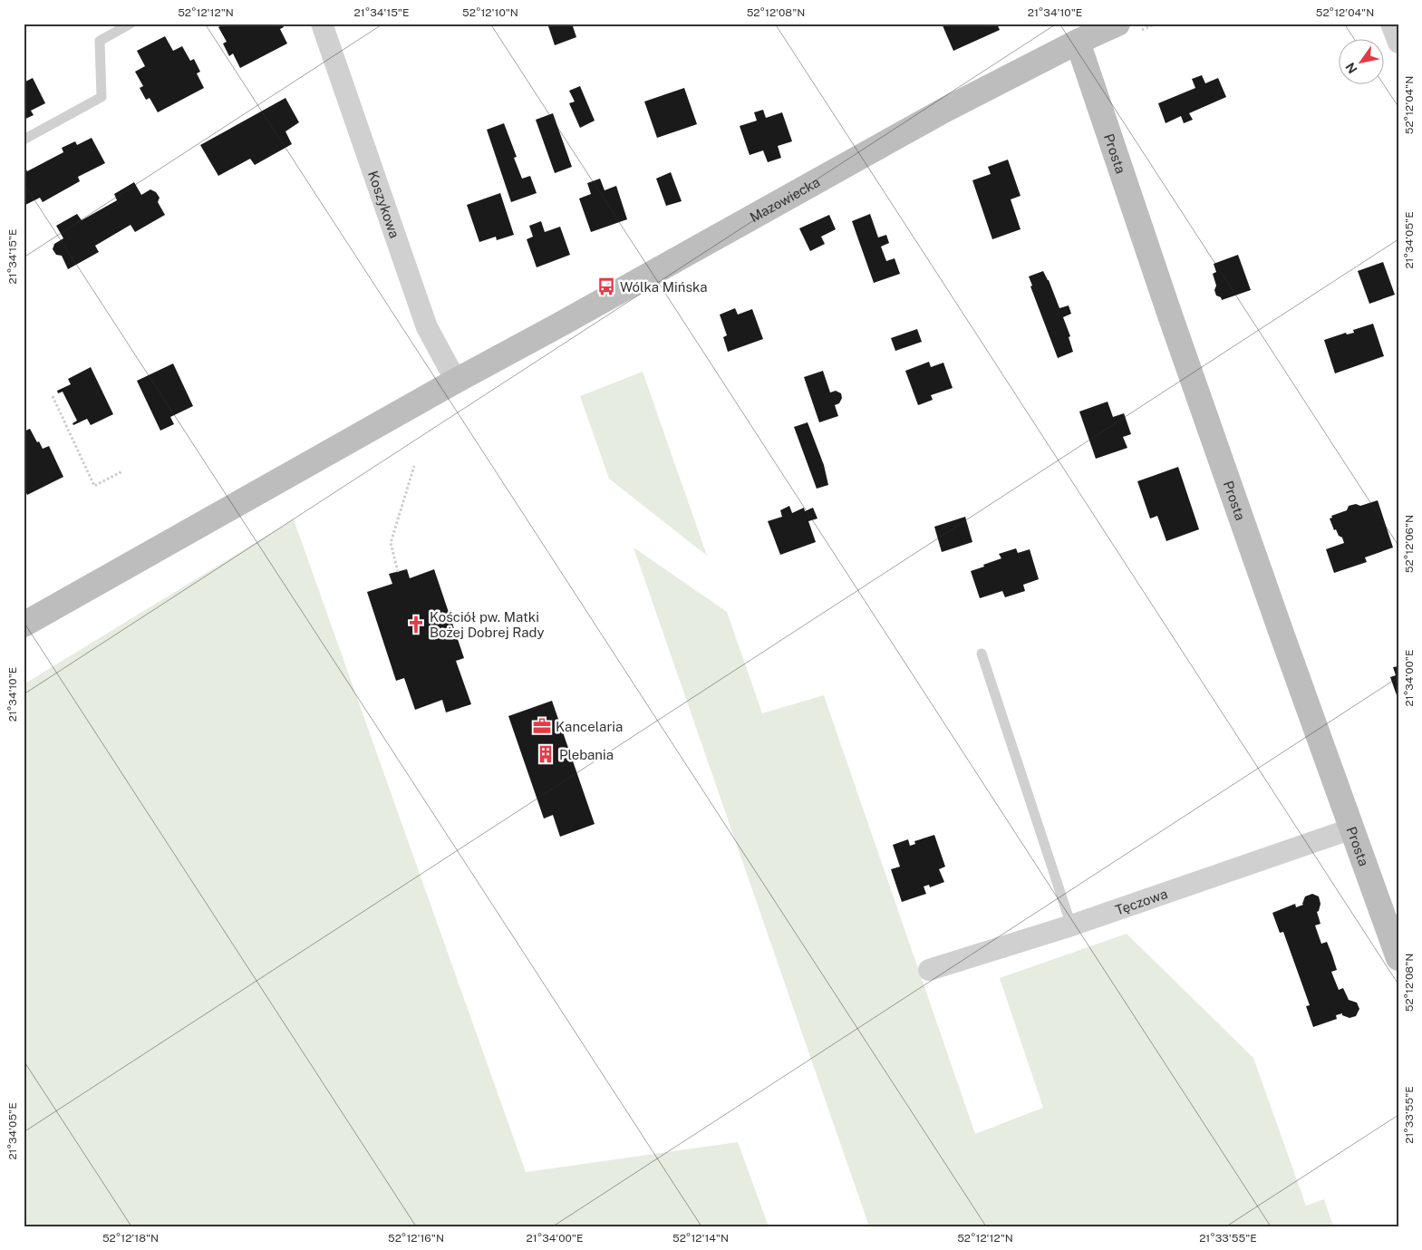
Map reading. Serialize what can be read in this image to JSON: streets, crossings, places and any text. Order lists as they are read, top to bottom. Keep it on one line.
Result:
{"streets":{"street":["Prosta","Mazowiecka","Koszykowa","Tęczowa"]},"crossings":[["Prosta","Mazowiecka"],["Prosta","Tęczowa"],["Mazowiecka","Koszykowa"]],"places":{"bus stop":["Wólka Mińska"],"church":["Kościół pw. Matki Bożej Dobrej Rady"],"office":["Kancelaria"],"building":["Plebania"]},"north":"bottom left","coordinates":["52°12'12\"N","21°34'15\"E","52°12'10\"N","52°12'08\"N","21°34'10\"E","52°12'04\"N","21°34'05\"E","52°12'06\"N","21°34'00\"E","21°33'55\"E","52°12'18\"N","52°12'16\"N","52°12'14\"N"]}
